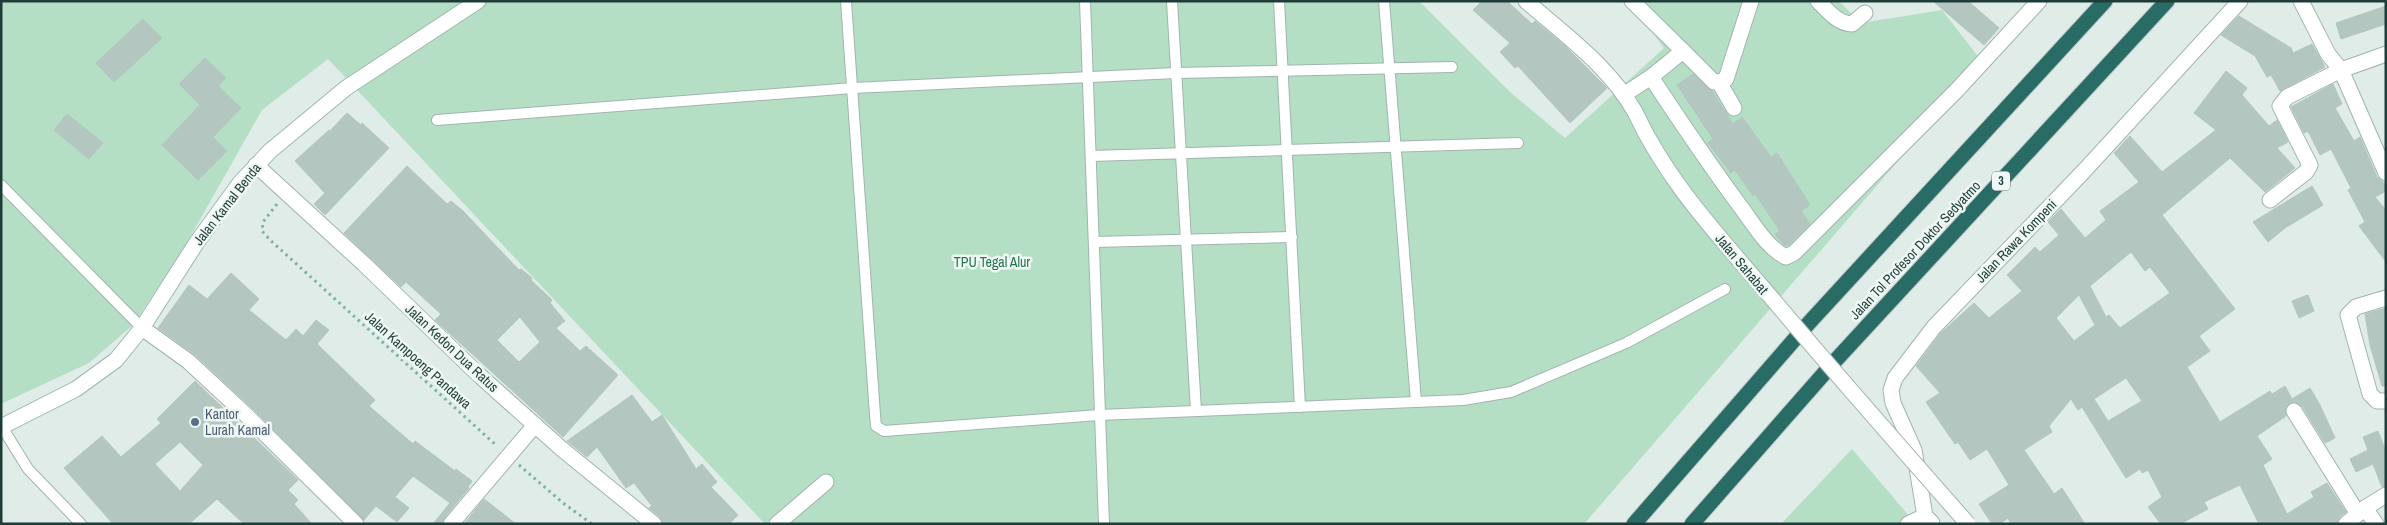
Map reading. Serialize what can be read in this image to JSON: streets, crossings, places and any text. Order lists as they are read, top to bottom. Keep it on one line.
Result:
{"streets":{"highway":["3","Jalan Tol Profesor Doktor Sedyatmo"],"street":["Jalan Kamal Benda","Jalan Rawa Kompeni","Jalan Sahabat","Jalan Kedon Dua Ratus"],"path":["Jalan Kampoeng Pandawa"]},"crossings":[["Jalan Kamal Benda","Jalan Kedon Dua Ratus"]],"parks":["TPU Tegal Alur"],"places":["Kantor Lurah Kamal"]}
